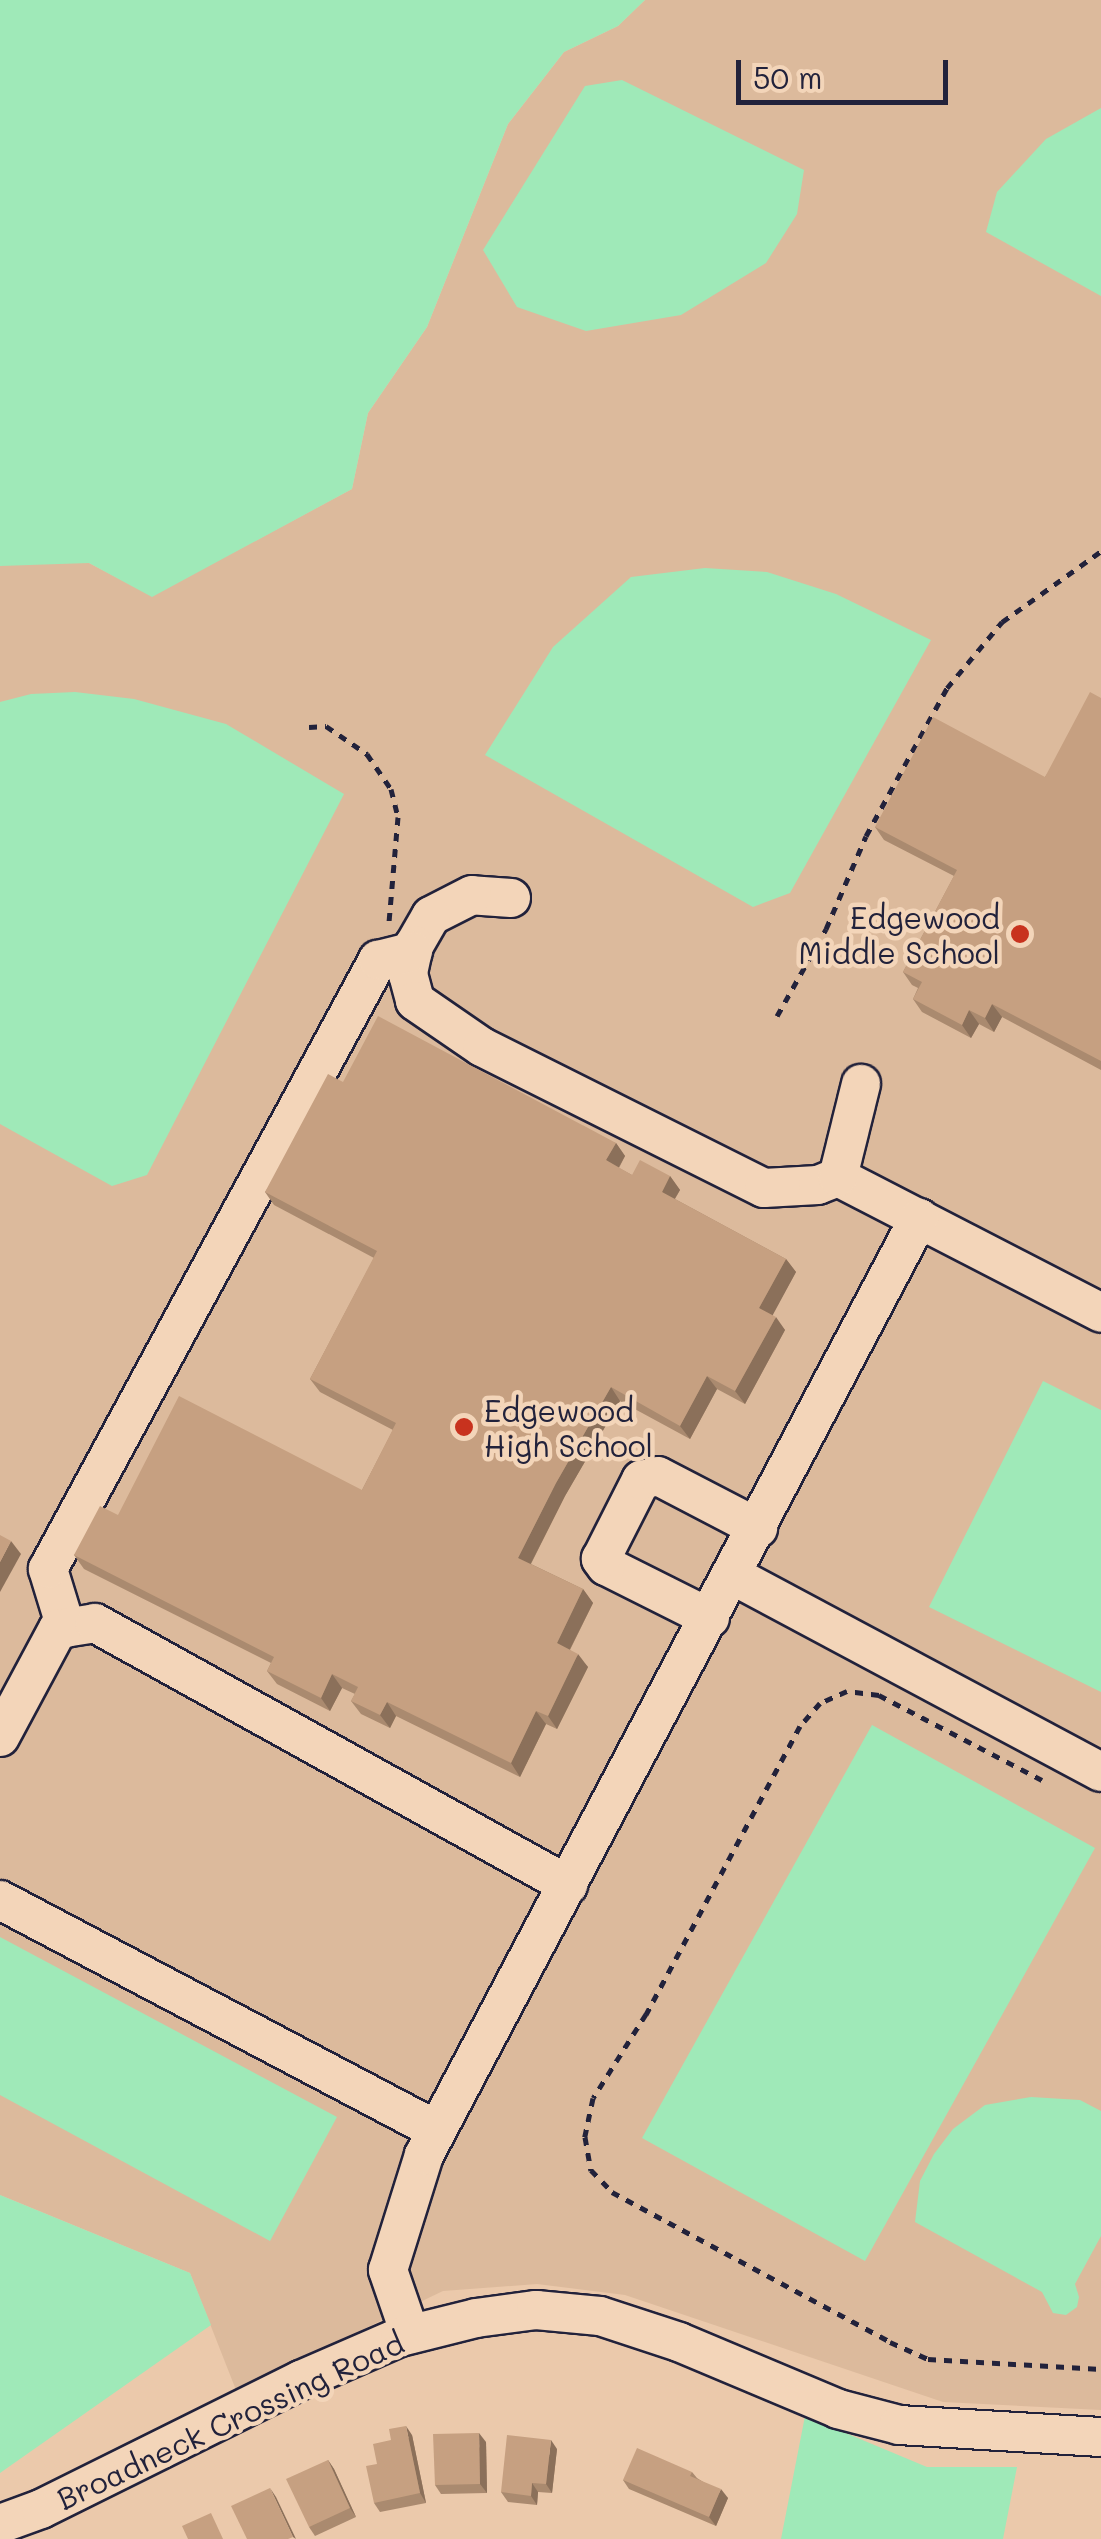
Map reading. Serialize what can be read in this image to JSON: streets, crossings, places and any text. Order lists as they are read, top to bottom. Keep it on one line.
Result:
{"streets":{"street":["Broadneck Crossing Road"]},"places":["Edgewood Middle School","Edgewood High School"],"scale_bar":"50 m"}
